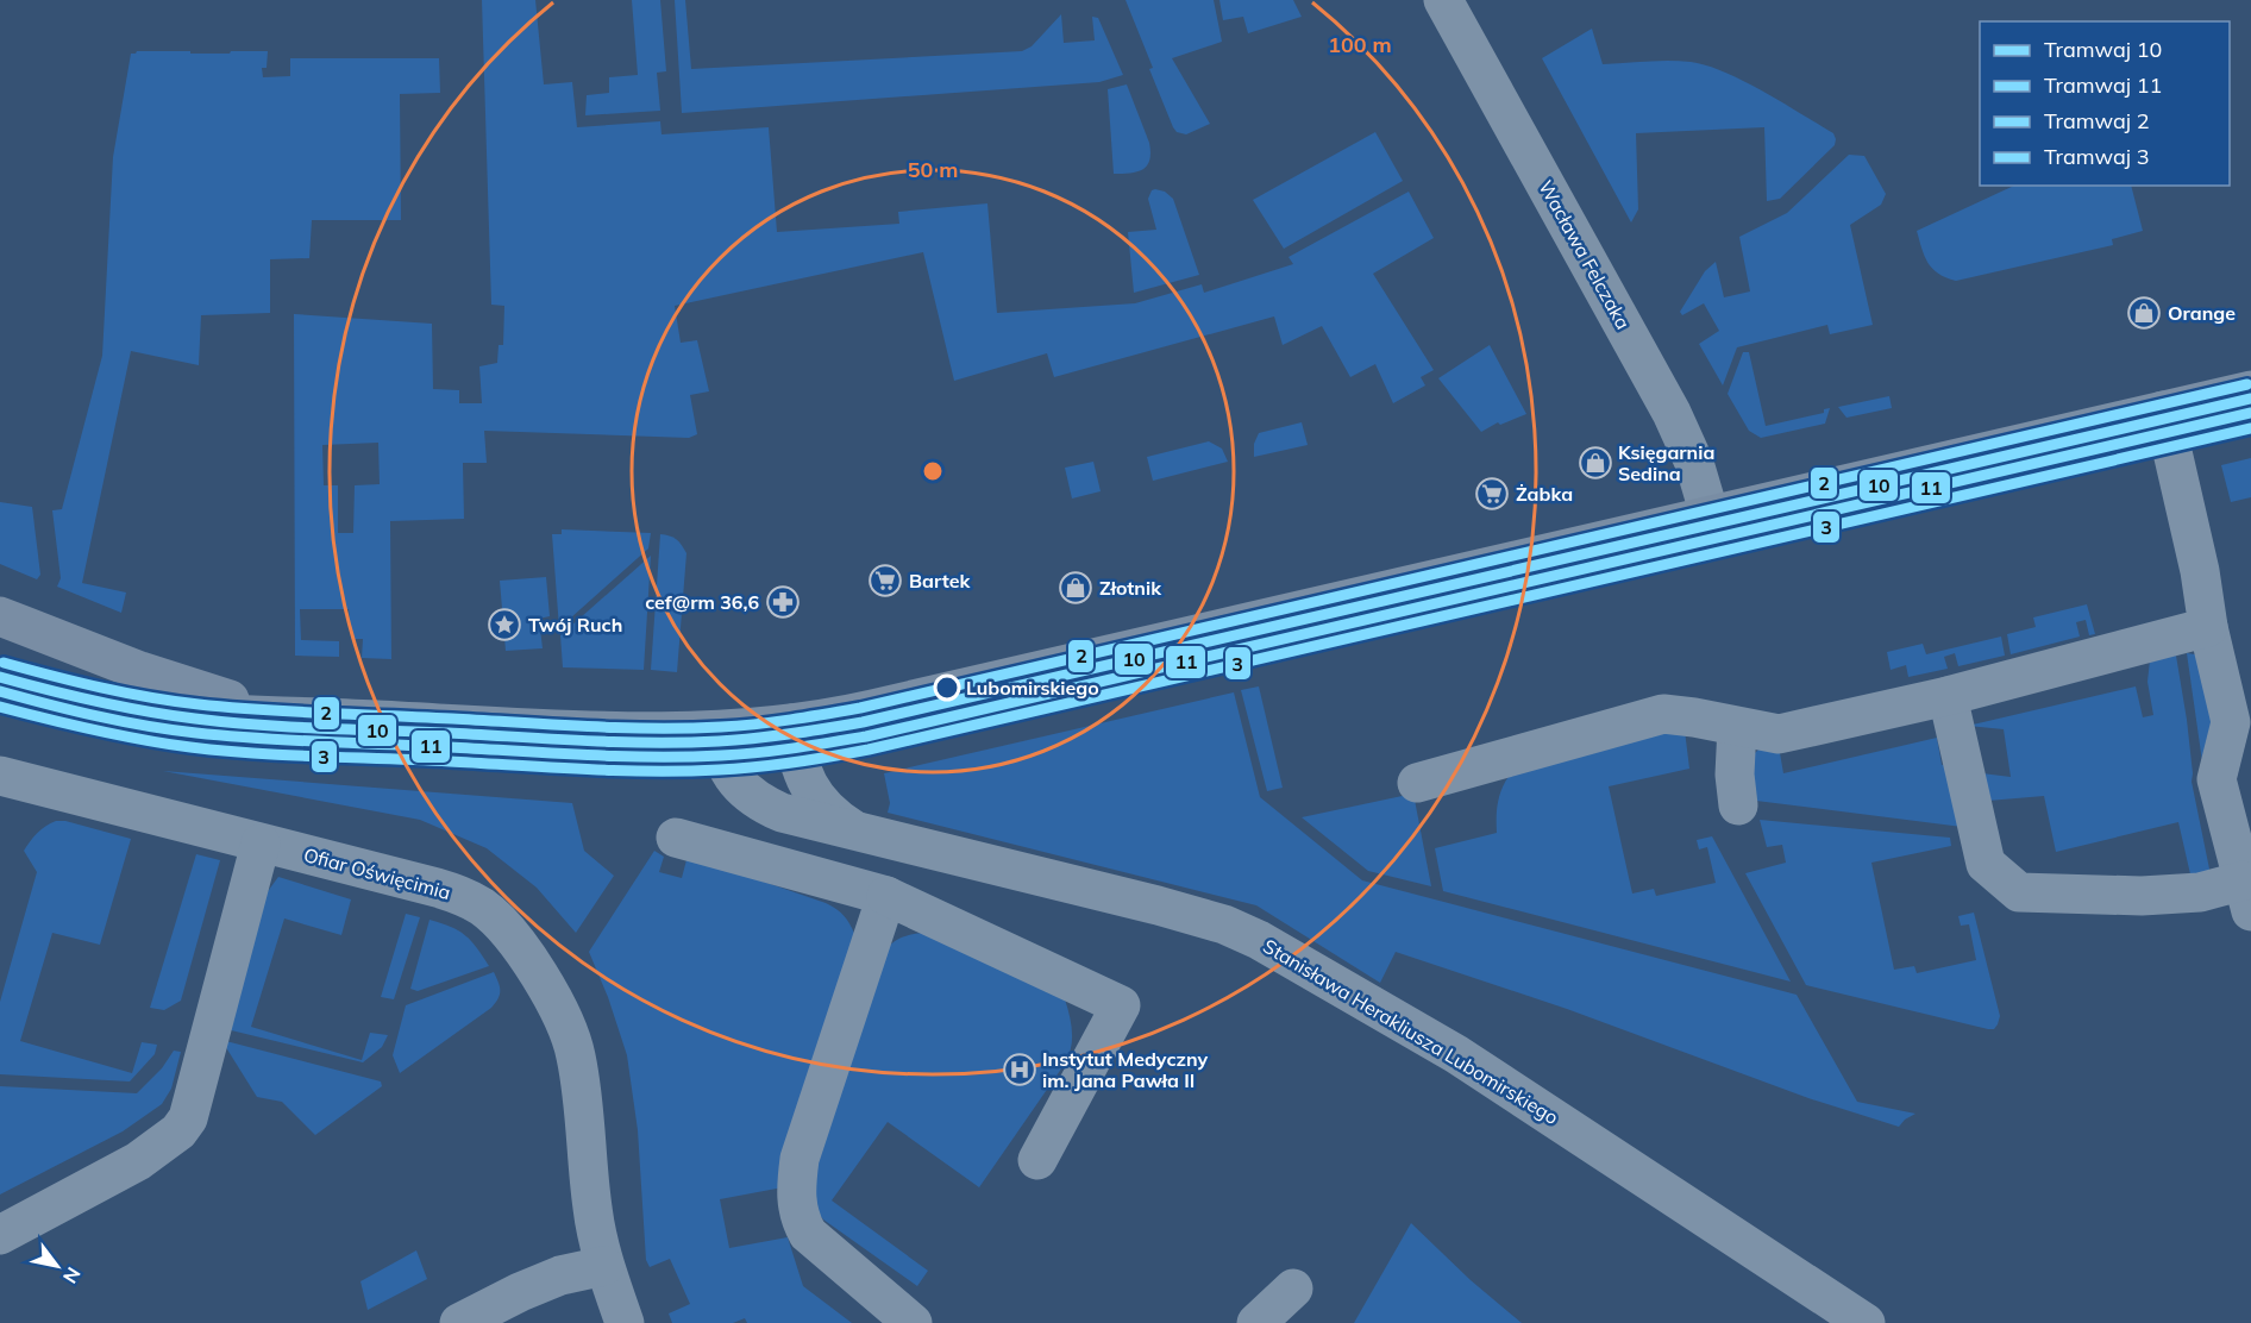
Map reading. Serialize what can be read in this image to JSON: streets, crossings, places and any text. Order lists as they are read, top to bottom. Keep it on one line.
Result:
{"streets":{"street":["Wacława Felczaka","Ofiar Oświęcimia","Stanisława Herakliusza Lubomirskiego"]},"places":{"shop":["Orange","Księgarnia Sedina","Złotnik"],"supermarket":["Żabka","Bartek"],"pharmacy":["cef@rm 36,6"],"place":["Twój Ruch"],"other":["Lubomirskiego"],"hospital":["Instytut Medyczny im. Jana Pawła II"]},"lines":["tram line 2","tram line 10","tram line 11","tram line 3"],"legend":["Tramwaj 10","Tramwaj 11","Tramwaj 2","Tramwaj 3"],"north":"bottom right","rings":["100 m","50 m"]}
